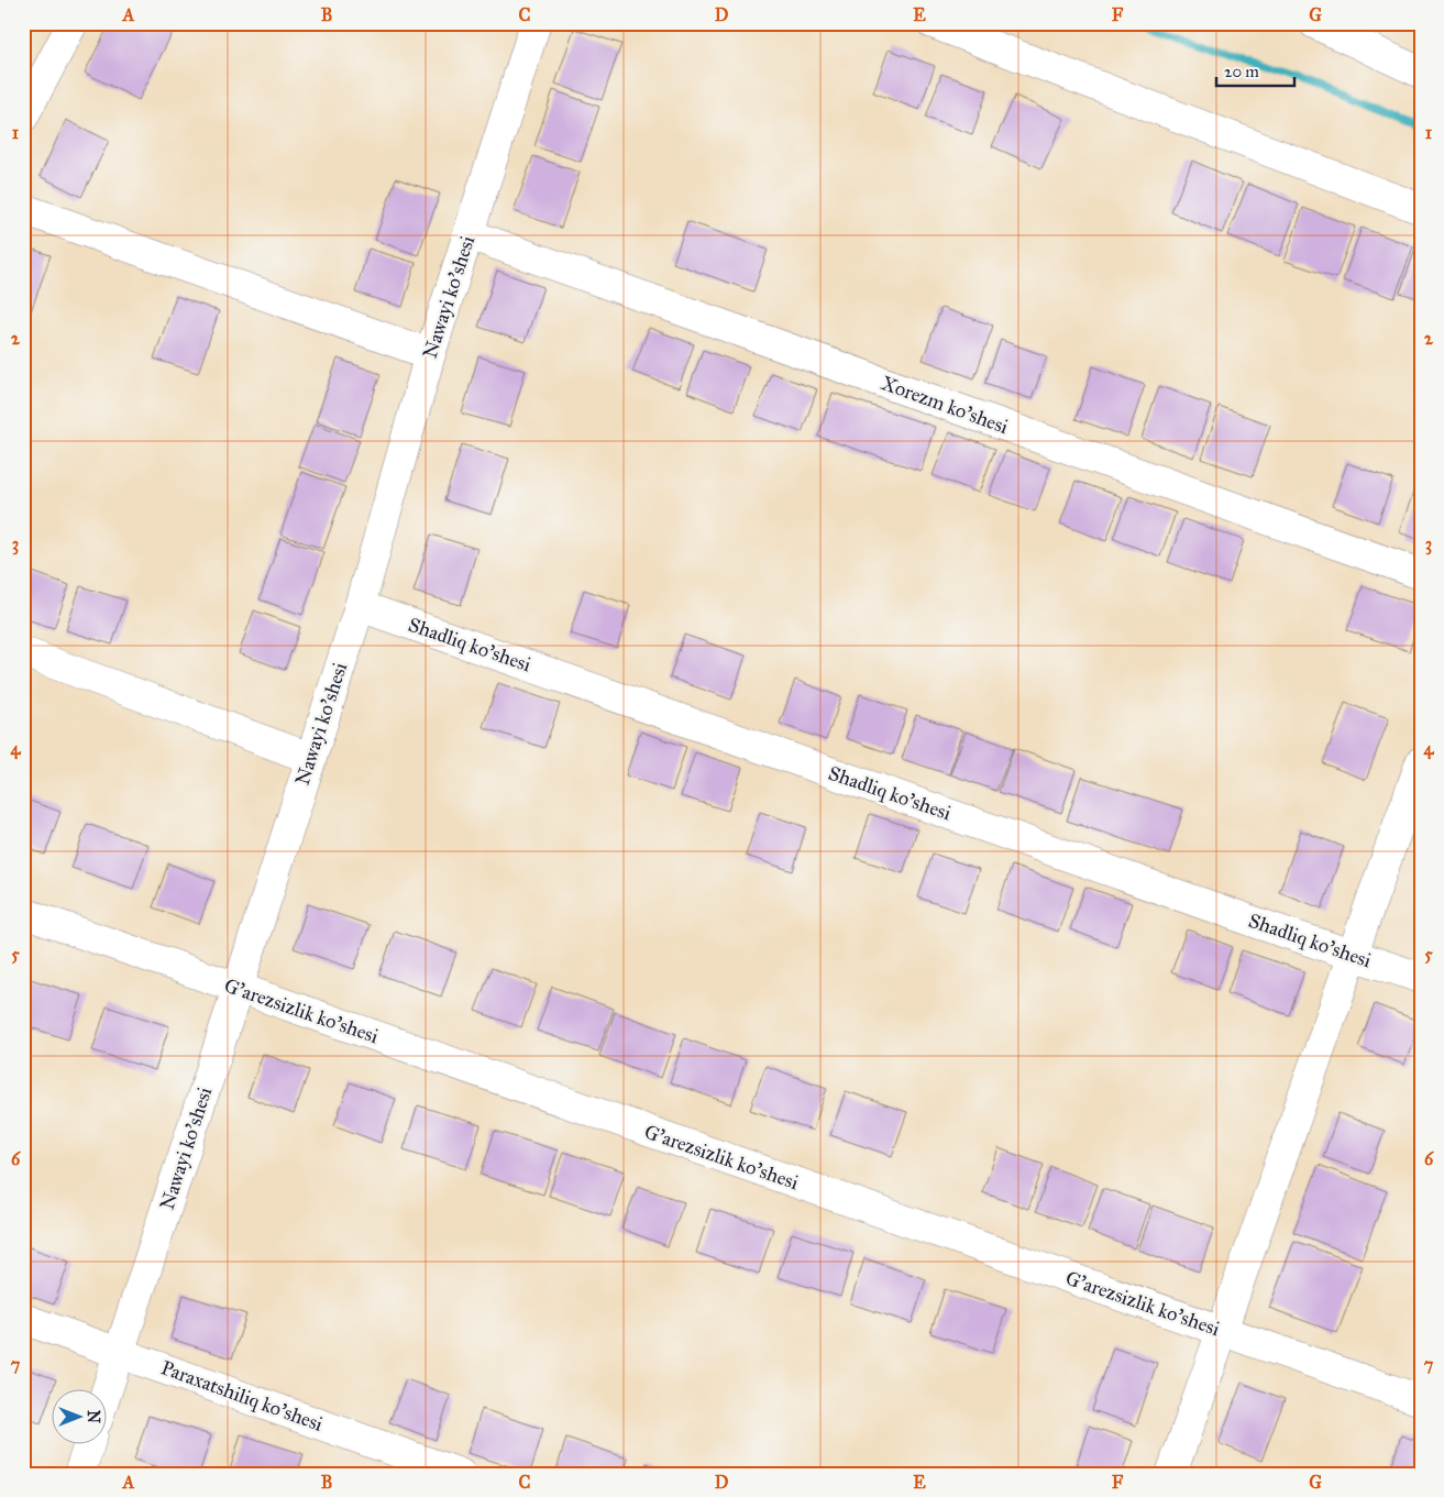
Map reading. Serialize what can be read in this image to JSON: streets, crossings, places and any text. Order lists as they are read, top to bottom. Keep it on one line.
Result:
{"streets":{"street":["Nawayi ko'shesi","Xorezm ko'shesi","Shadliq ko'shesi","G'arezsizlik ko'shesi","Paraxatshiliq ko'shesi"]},"crossings":[["Nawayi ko'shesi","Xorezm ko'shesi"],["Nawayi ko'shesi","Shadliq ko'shesi"],["Nawayi ko'shesi","G'arezsizlik ko'shesi"],["Nawayi ko'shesi","Paraxatshiliq ko'shesi"]],"scale_bar":"20 m","north":"right","grid":{"columns":["A","B","C","D","E","F","G"],"rows":["1","2","3","4","5","6","7"]}}
